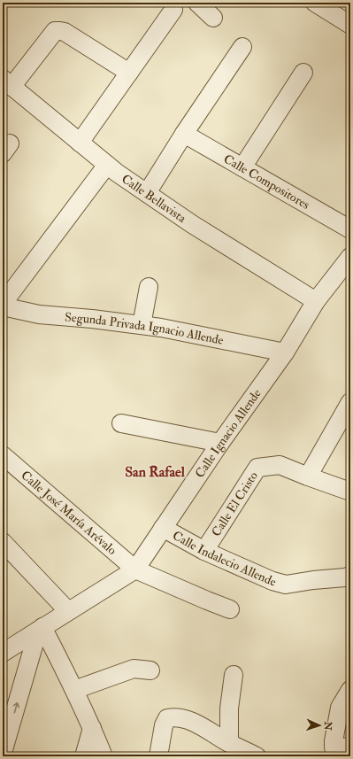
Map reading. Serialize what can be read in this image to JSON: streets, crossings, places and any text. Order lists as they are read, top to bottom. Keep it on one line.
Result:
{"streets":{"street":["Calle Compositores","Calle Bellavista","Segunda Privada Ignacio Allende","Calle Ignacio Allende","Calle El Cristo","Calle José María Arévalo","Calle Indalecio Allende"]},"crossings":[["Calle Bellavista","Calle Ignacio Allende"],["Segunda Privada Ignacio Allende","Calle Ignacio Allende"],["Calle Ignacio Allende","Calle José María Arévalo"],["Calle Ignacio Allende","Calle Indalecio Allende"],["Calle El Cristo","Calle Indalecio Allende"]],"districts":["San Rafael"],"north":"right"}
